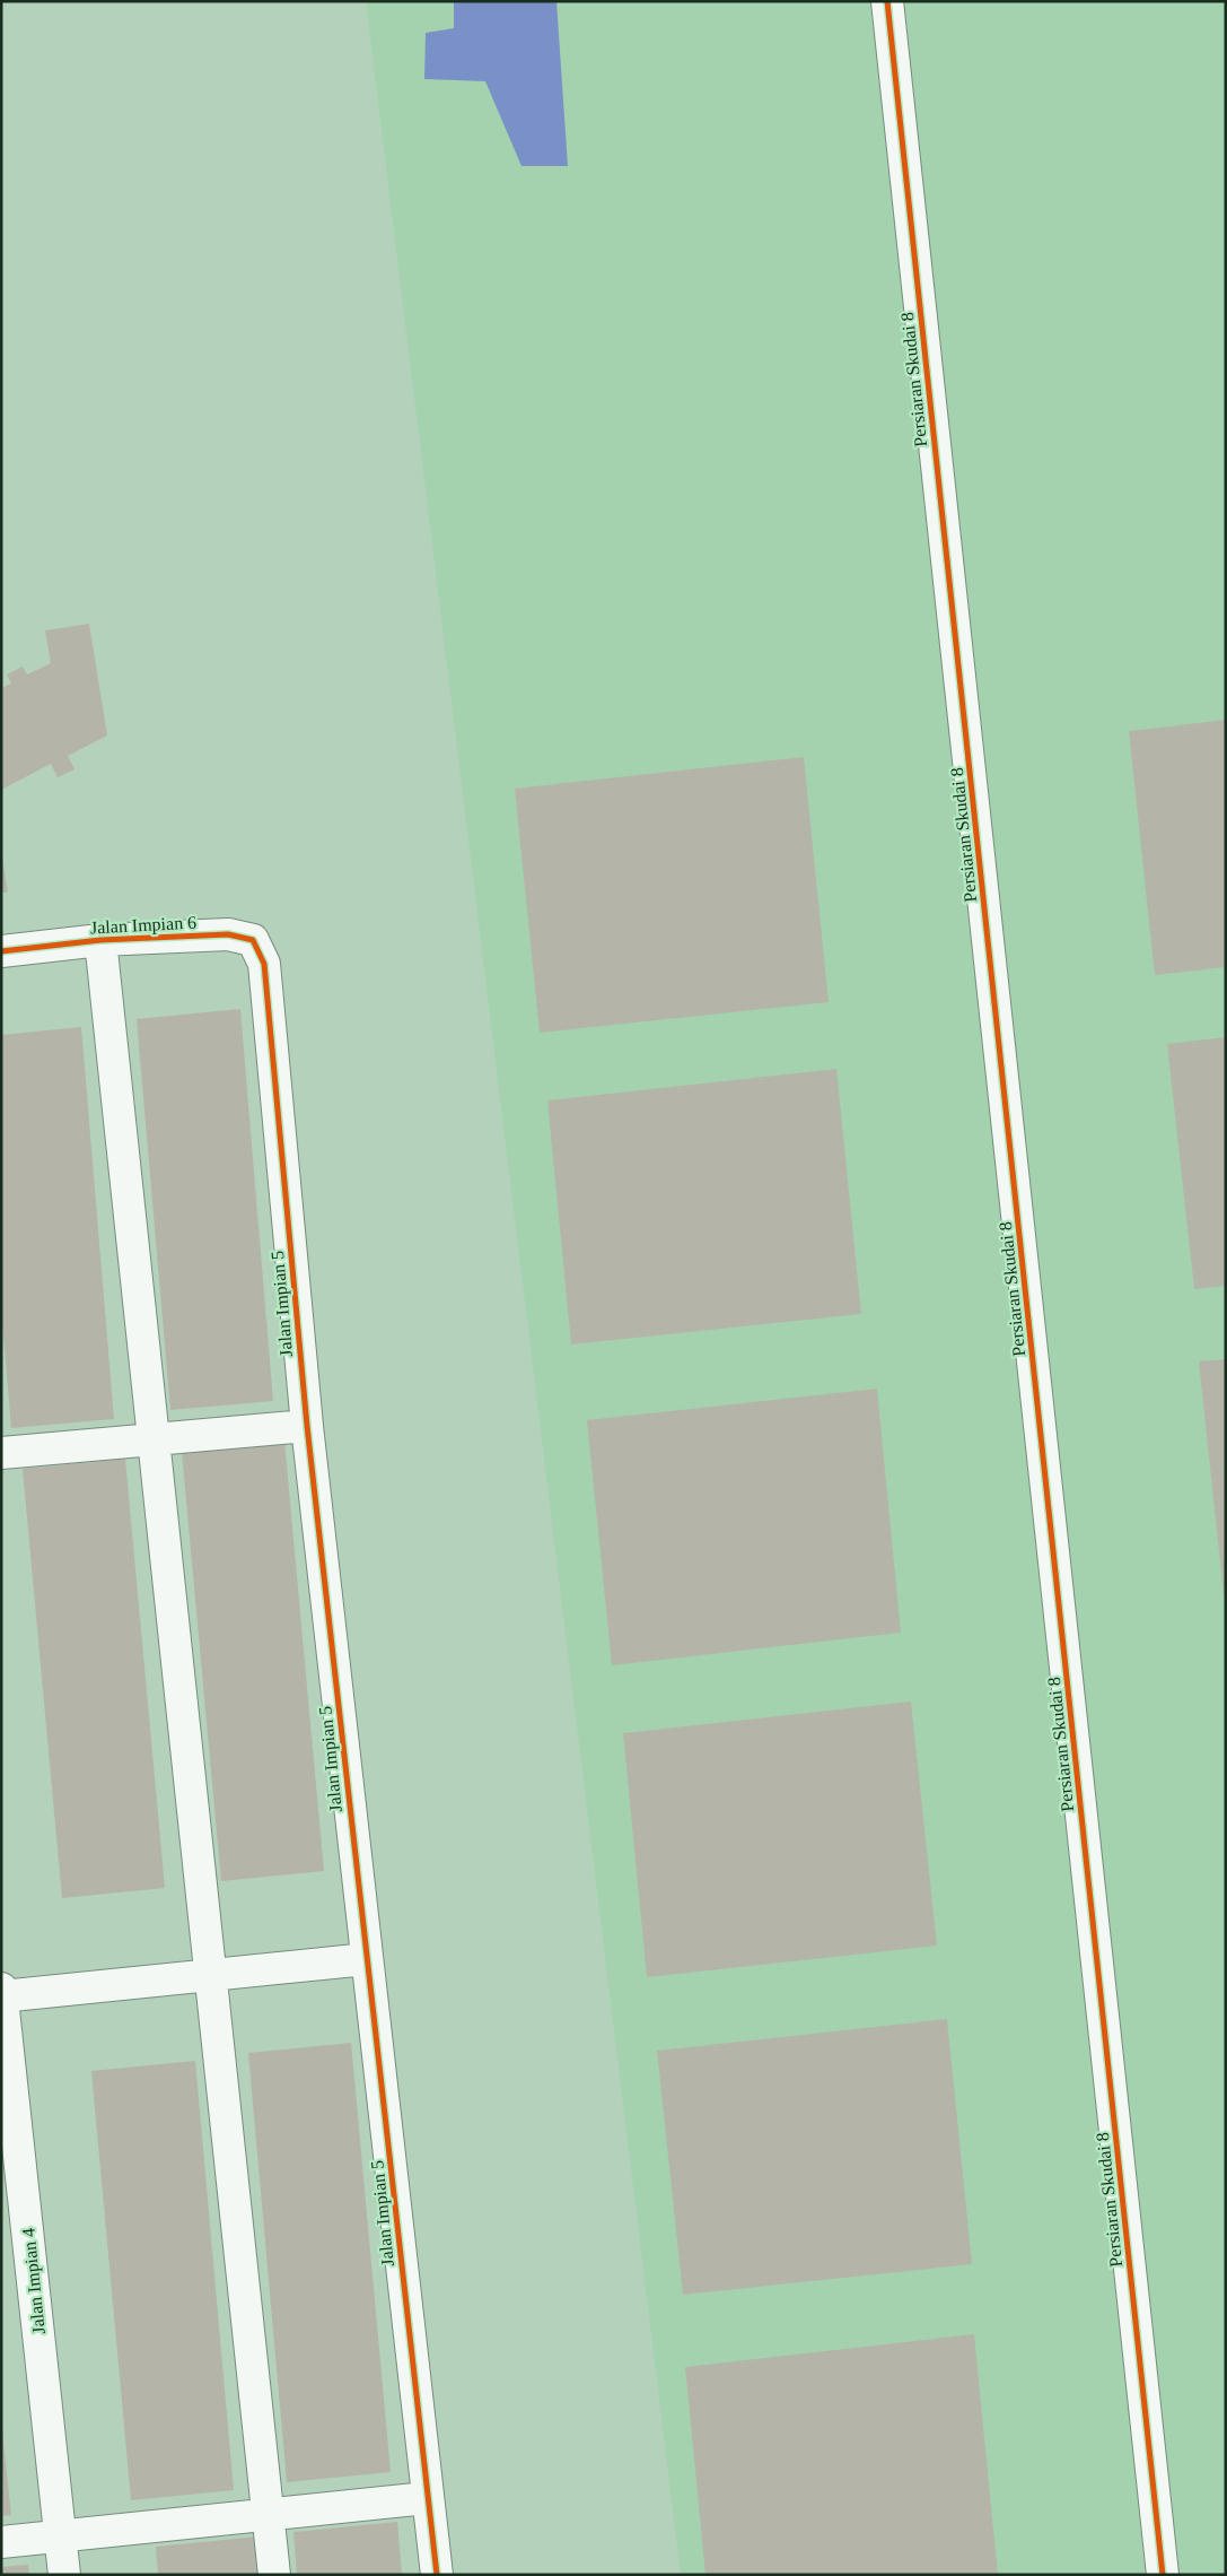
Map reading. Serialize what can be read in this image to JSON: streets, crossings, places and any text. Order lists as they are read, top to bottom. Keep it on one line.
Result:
{"streets":{"street":["Persiaran Skudai 8","Jalan Impian 6","Jalan Impian 5","Jalan Impian 4"]},"crossings":[["Jalan Impian 6","Jalan Impian 5"]]}
